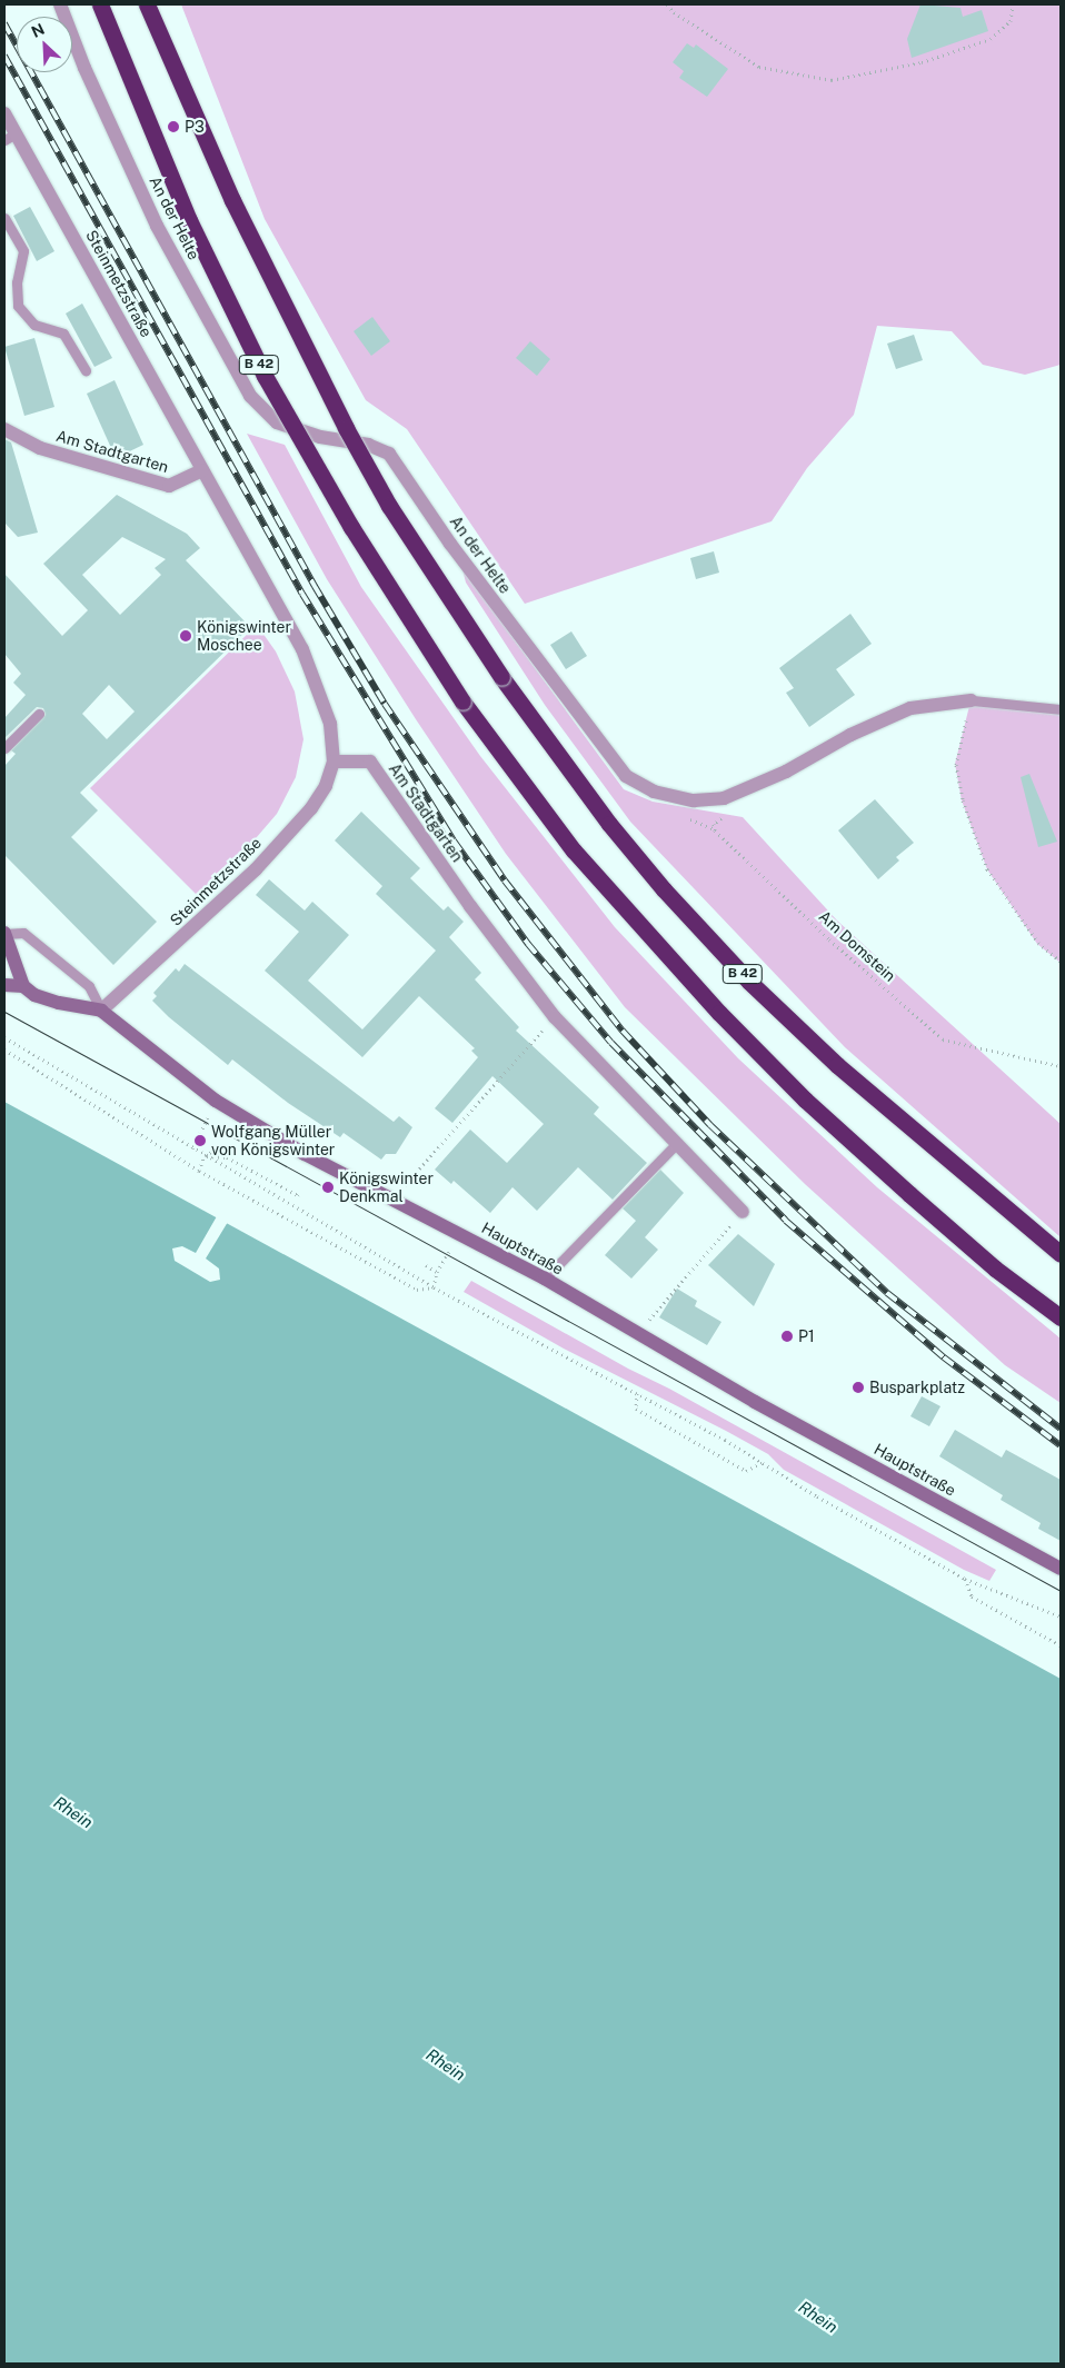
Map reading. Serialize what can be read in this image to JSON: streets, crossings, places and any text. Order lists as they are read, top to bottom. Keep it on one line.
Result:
{"streets":{"highway":["B 42"],"street":["An der Helte","Steinmetzstraße","Am Stadtgarten","Hauptstraße"],"path":["Am Domstein"]},"crossings":[["Steinmetzstraße","Am Stadtgarten"],["Steinmetzstraße","Hauptstraße"]],"water":["Rhein"],"places":["P3","Königswinter Moschee","Wolfgang Müller von Königswinter","Königswinter Denkmal","P1","Busparkplatz"],"north":"top left"}
